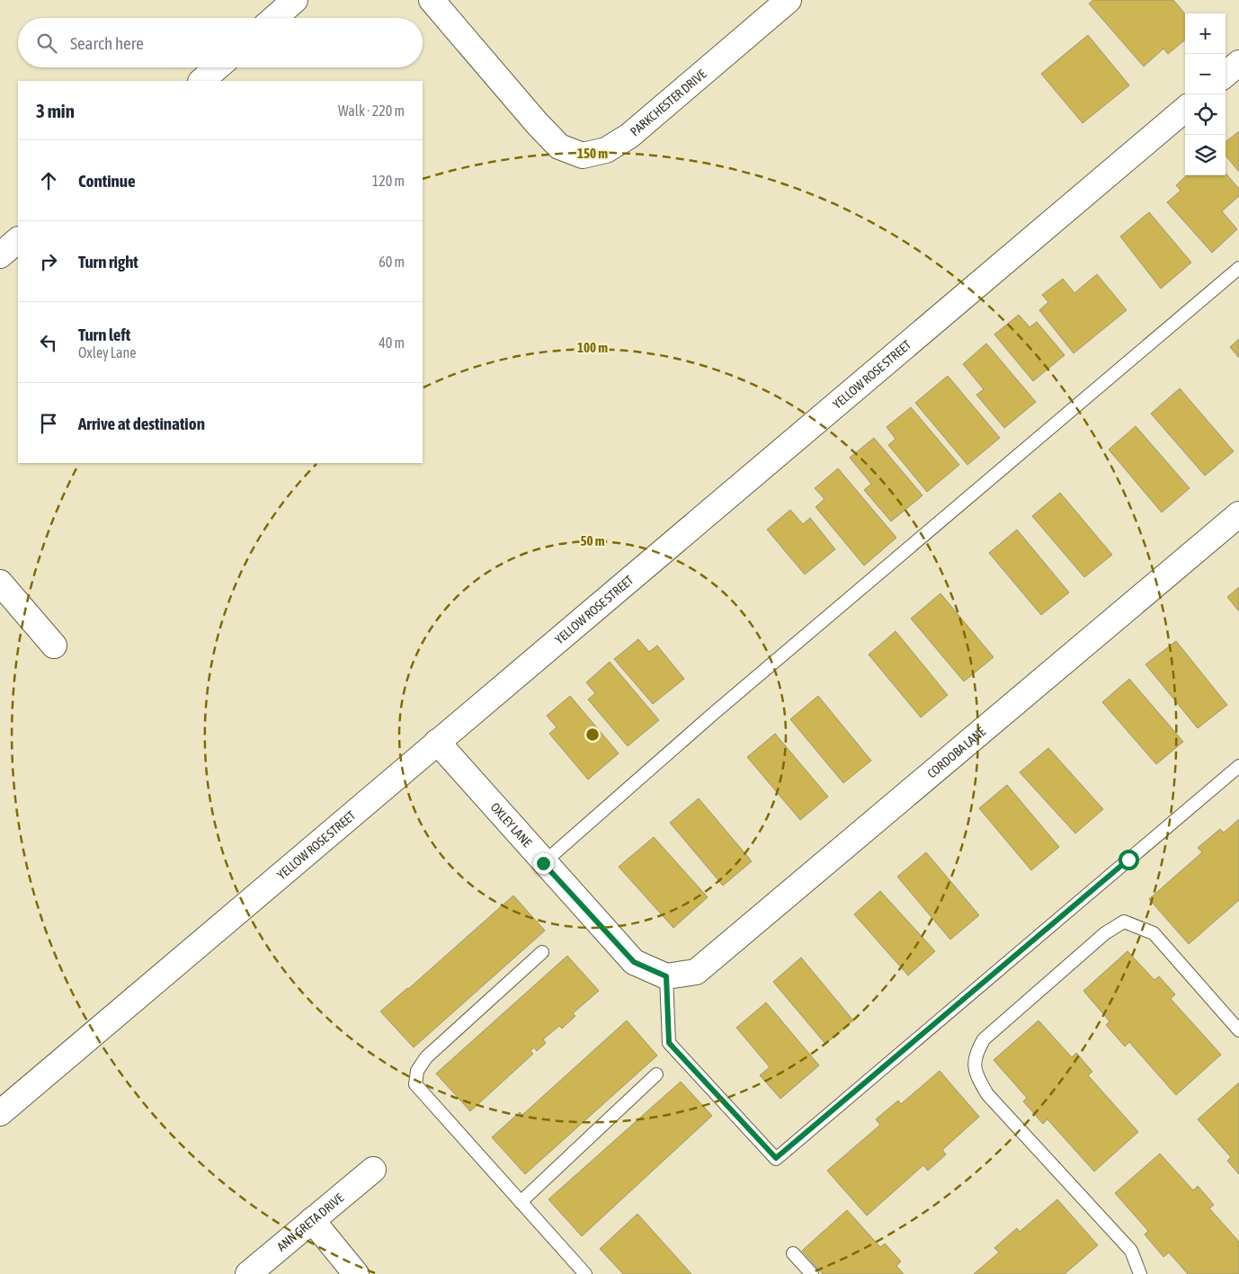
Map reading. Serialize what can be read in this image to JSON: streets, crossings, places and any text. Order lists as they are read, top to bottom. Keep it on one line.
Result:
{"streets":{"street":["PARKCHESTER DRIVE","YELLOW ROSE STREET","CORDOBA LANE","OXLEY LANE","ANN GRETA DRIVE"]},"crossings":[["YELLOW ROSE STREET","OXLEY LANE"],["CORDOBA LANE","OXLEY LANE"]],"page":{"map_buttons":["+","−"],"search":"Search here","heading":["3 min","Walk · 220 m"],"list":[["Continue","120 m"],["Turn right","60 m"],["Turn left","Oxley Lane","40 m"],"Arrive at destination"]},"rings":["150 m","100 m","50 m"]}
